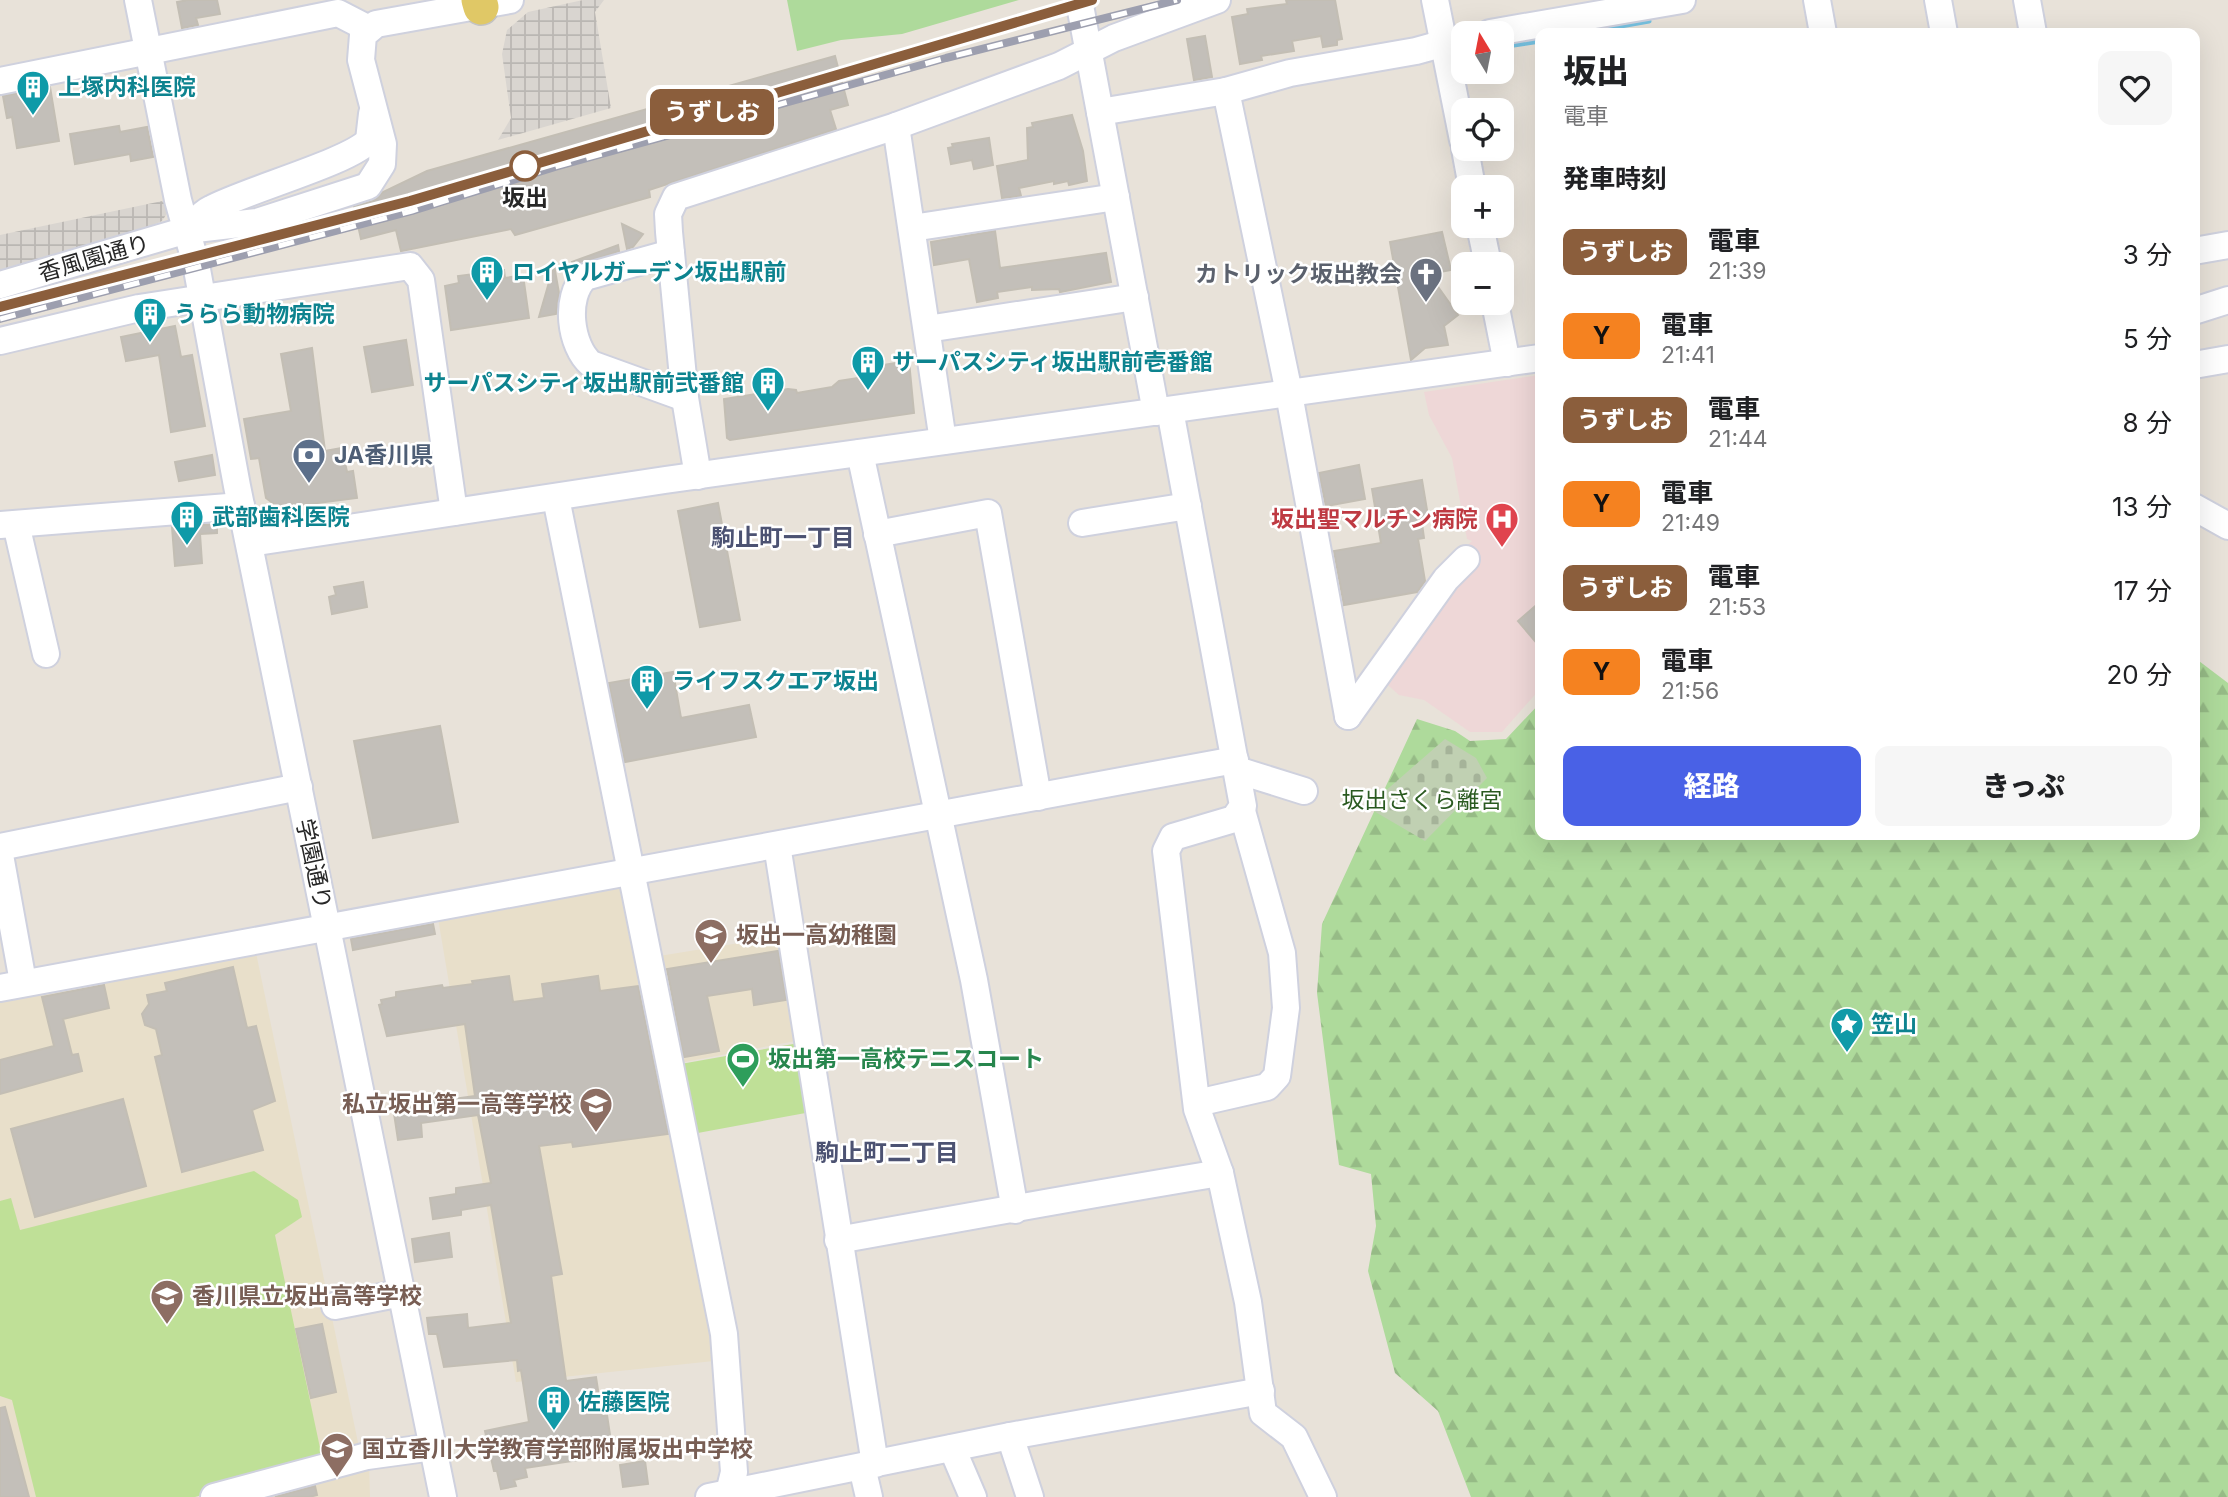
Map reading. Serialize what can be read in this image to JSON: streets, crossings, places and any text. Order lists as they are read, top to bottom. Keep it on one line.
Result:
{"streets":{"street":["香風園通り","学園通り"]},"crossings":[["香風園通り","学園通り"]],"districts":["駒止町一丁目","駒止町二丁目"],"parks":["坂出さくら離宮"],"places":{"building":["上塚内科医院","ロイヤルガーデン坂出駅前","うらら動物病院","サーパスシティ坂出駅前壱番館","サーパスシティ坂出駅前弐番館","武部歯科医院","ライフスクエア坂出","佐藤医院"],"other":["坂出"],"church":["カトリック坂出教会"],"bank":["JA香川県"],"hospital":["坂出聖マルチン病院"],"school or university":["坂出一高幼稚園","私立坂出第一高等学校","香川県立坂出高等学校","国立香川大学教育学部附属坂出中学校"],"place":["笠山"],"sports":["坂出第一高校テニスコート"]},"north":"top","page":{"on_map":"うずしお","map_buttons":["+","−"],"heading":[["坂出","電車"],"発車時刻"],"list":[{"mark":"うずしお","name":"電車","note":"21:39","value":"3 分"},{"mark":"Y","name":"電車","note":"21:41","value":"5 分"},{"mark":"うずしお","name":"電車","note":"21:44","value":"8 分"},{"mark":"Y","name":"電車","note":"21:49","value":"13 分"},{"mark":"うずしお","name":"電車","note":"21:53","value":"17 分"},{"mark":"Y","name":"電車","note":"21:56","value":"20 分"}],"buttons":["経路","きっぷ"]}}
